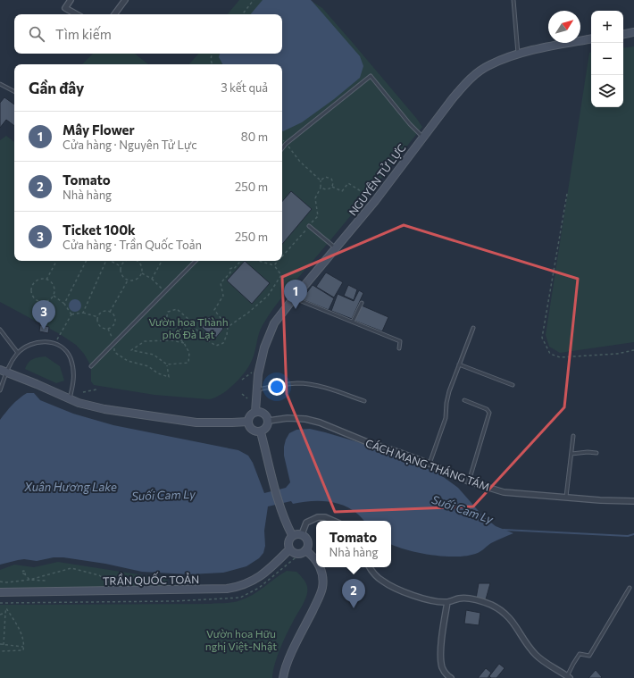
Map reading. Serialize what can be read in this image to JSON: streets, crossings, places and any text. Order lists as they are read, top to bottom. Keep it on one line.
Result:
{"streets":{"main road":["NGUYÊN TỬ LỰC","TRẦN QUỐC TOẢN"],"street":["CÁCH MẠNG THÁNG TÁM"]},"crossings":[["NGUYÊN TỬ LỰC","CÁCH MẠNG THÁNG TÁM"]],"water":["Xuân Hương Lake","Suối Cam Ly"],"parks":["Vườn hoa Thành phố Đà Lạt","Vườn hoa Hữu nghị Việt-Nhật"],"north":"top right","page":{"map_buttons":["+","−"],"search":"Tìm kiếm","heading":["Gần đây","3 kết quả"],"list":[{"mark":"1","name":"Mây Flower","note":"Cửa hàng · Nguyên Tử Lực","value":"80 m"},{"mark":"2","name":"Tomato","note":"Nhà hàng","value":"250 m"},{"mark":"3","name":"Ticket 100k","note":"Cửa hàng · Trần Quốc Toản","value":"250 m"}],"pins":["1","3","2"],"popup":["Tomato","Nhà hàng"]}}
